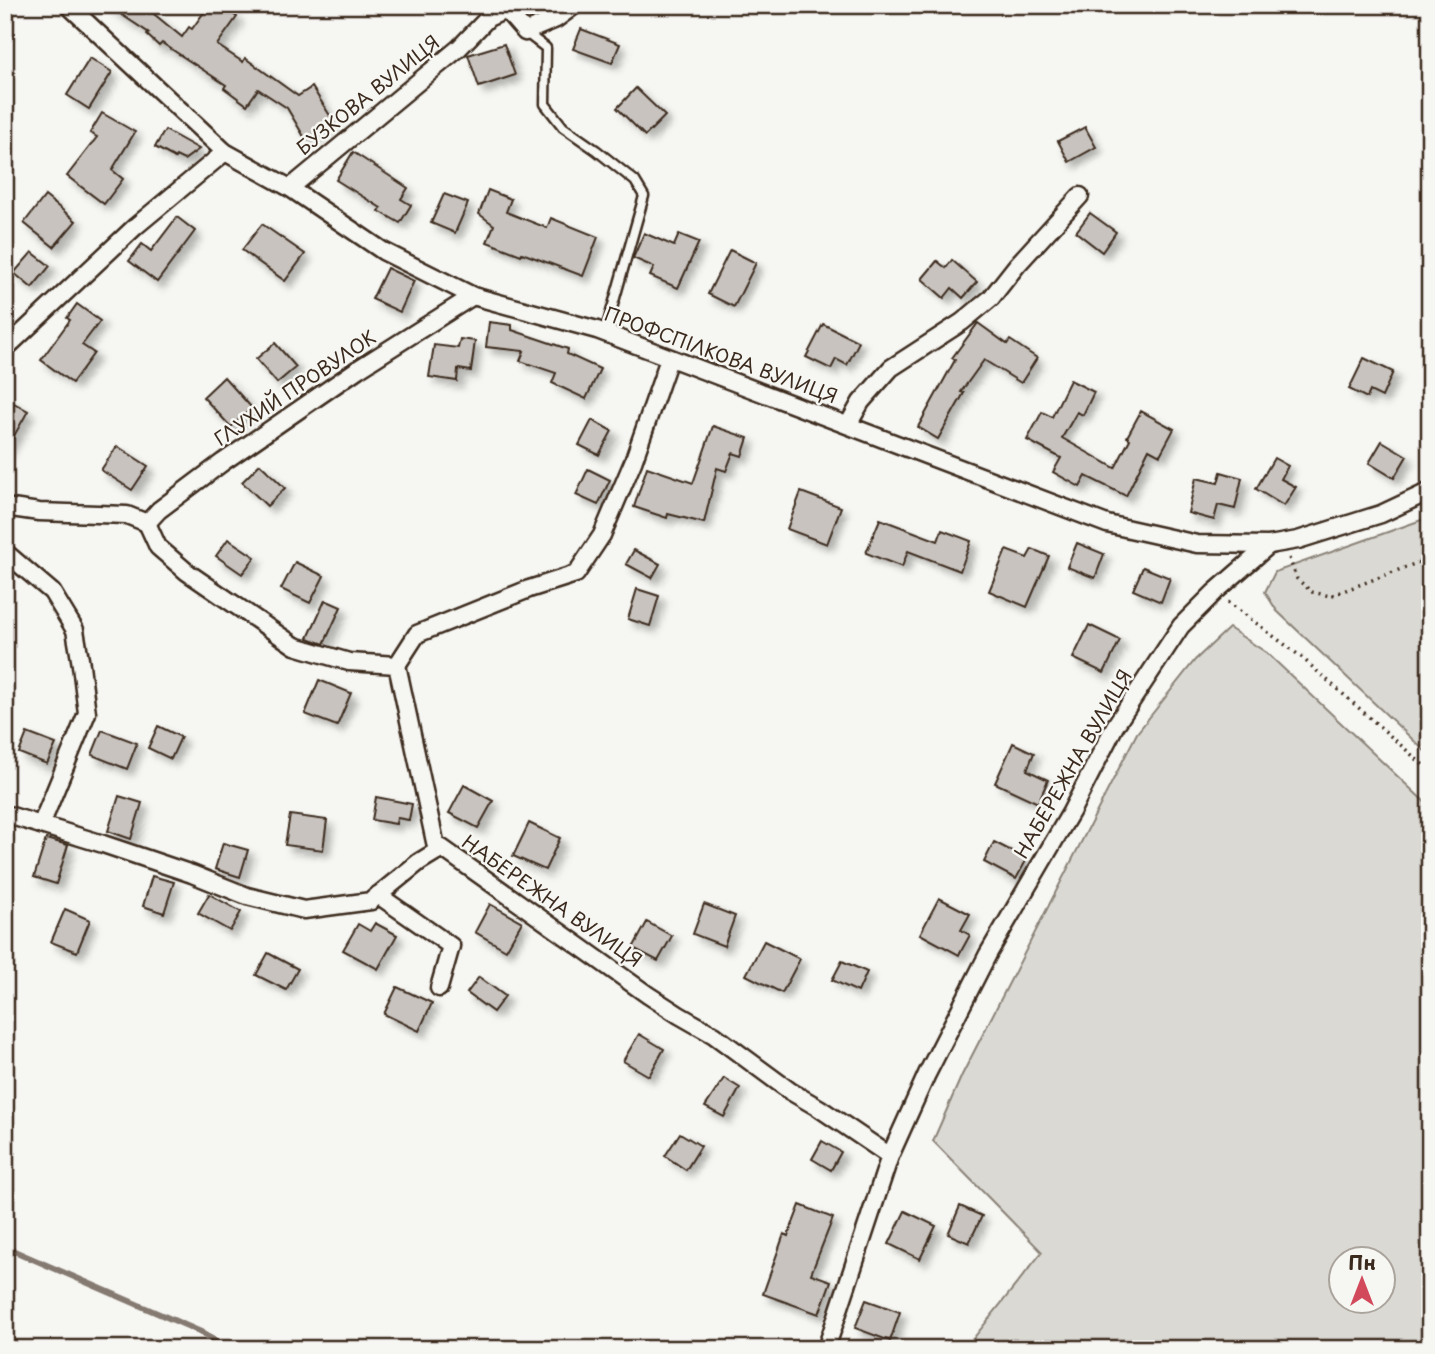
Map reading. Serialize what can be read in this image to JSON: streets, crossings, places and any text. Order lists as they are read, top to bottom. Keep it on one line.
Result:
{"streets":{"street":["БУЗКОВА ВУЛИЦЯ","ПРОФСПІЛКОВА ВУЛИЦЯ","ГЛУХИЙ ПРОВУЛОК","НАБЕРЕЖНА ВУЛИЦЯ"]},"crossings":[["БУЗКОВА ВУЛИЦЯ","ПРОФСПІЛКОВА ВУЛИЦЯ"],["ПРОФСПІЛКОВА ВУЛИЦЯ","ГЛУХИЙ ПРОВУЛОК"],["ПРОФСПІЛКОВА ВУЛИЦЯ","НАБЕРЕЖНА ВУЛИЦЯ"]],"north":"top"}
